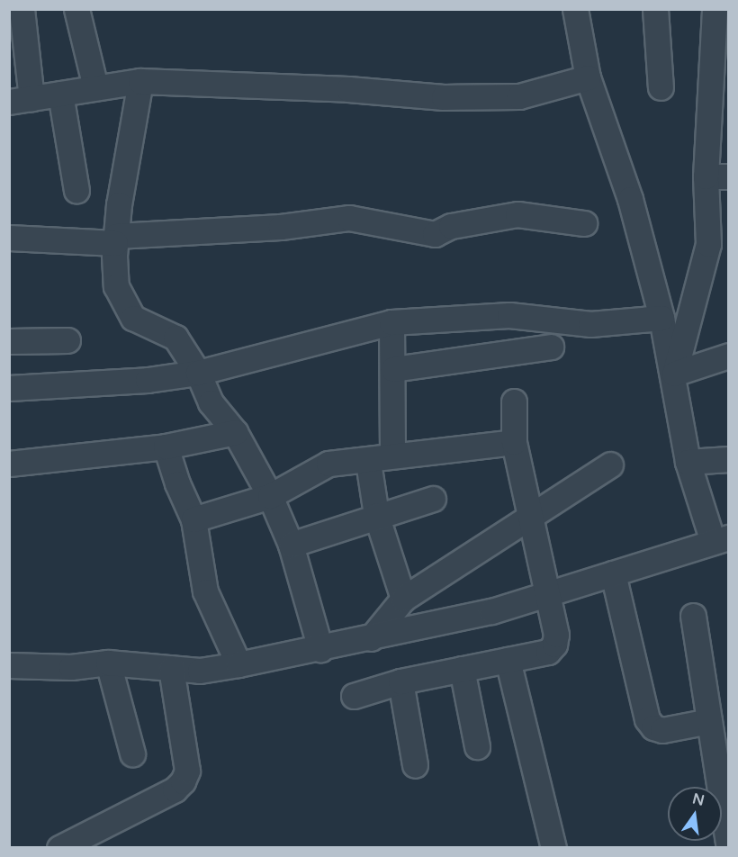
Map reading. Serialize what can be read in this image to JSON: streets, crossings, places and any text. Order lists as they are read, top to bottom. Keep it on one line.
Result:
{"north":"top"}
